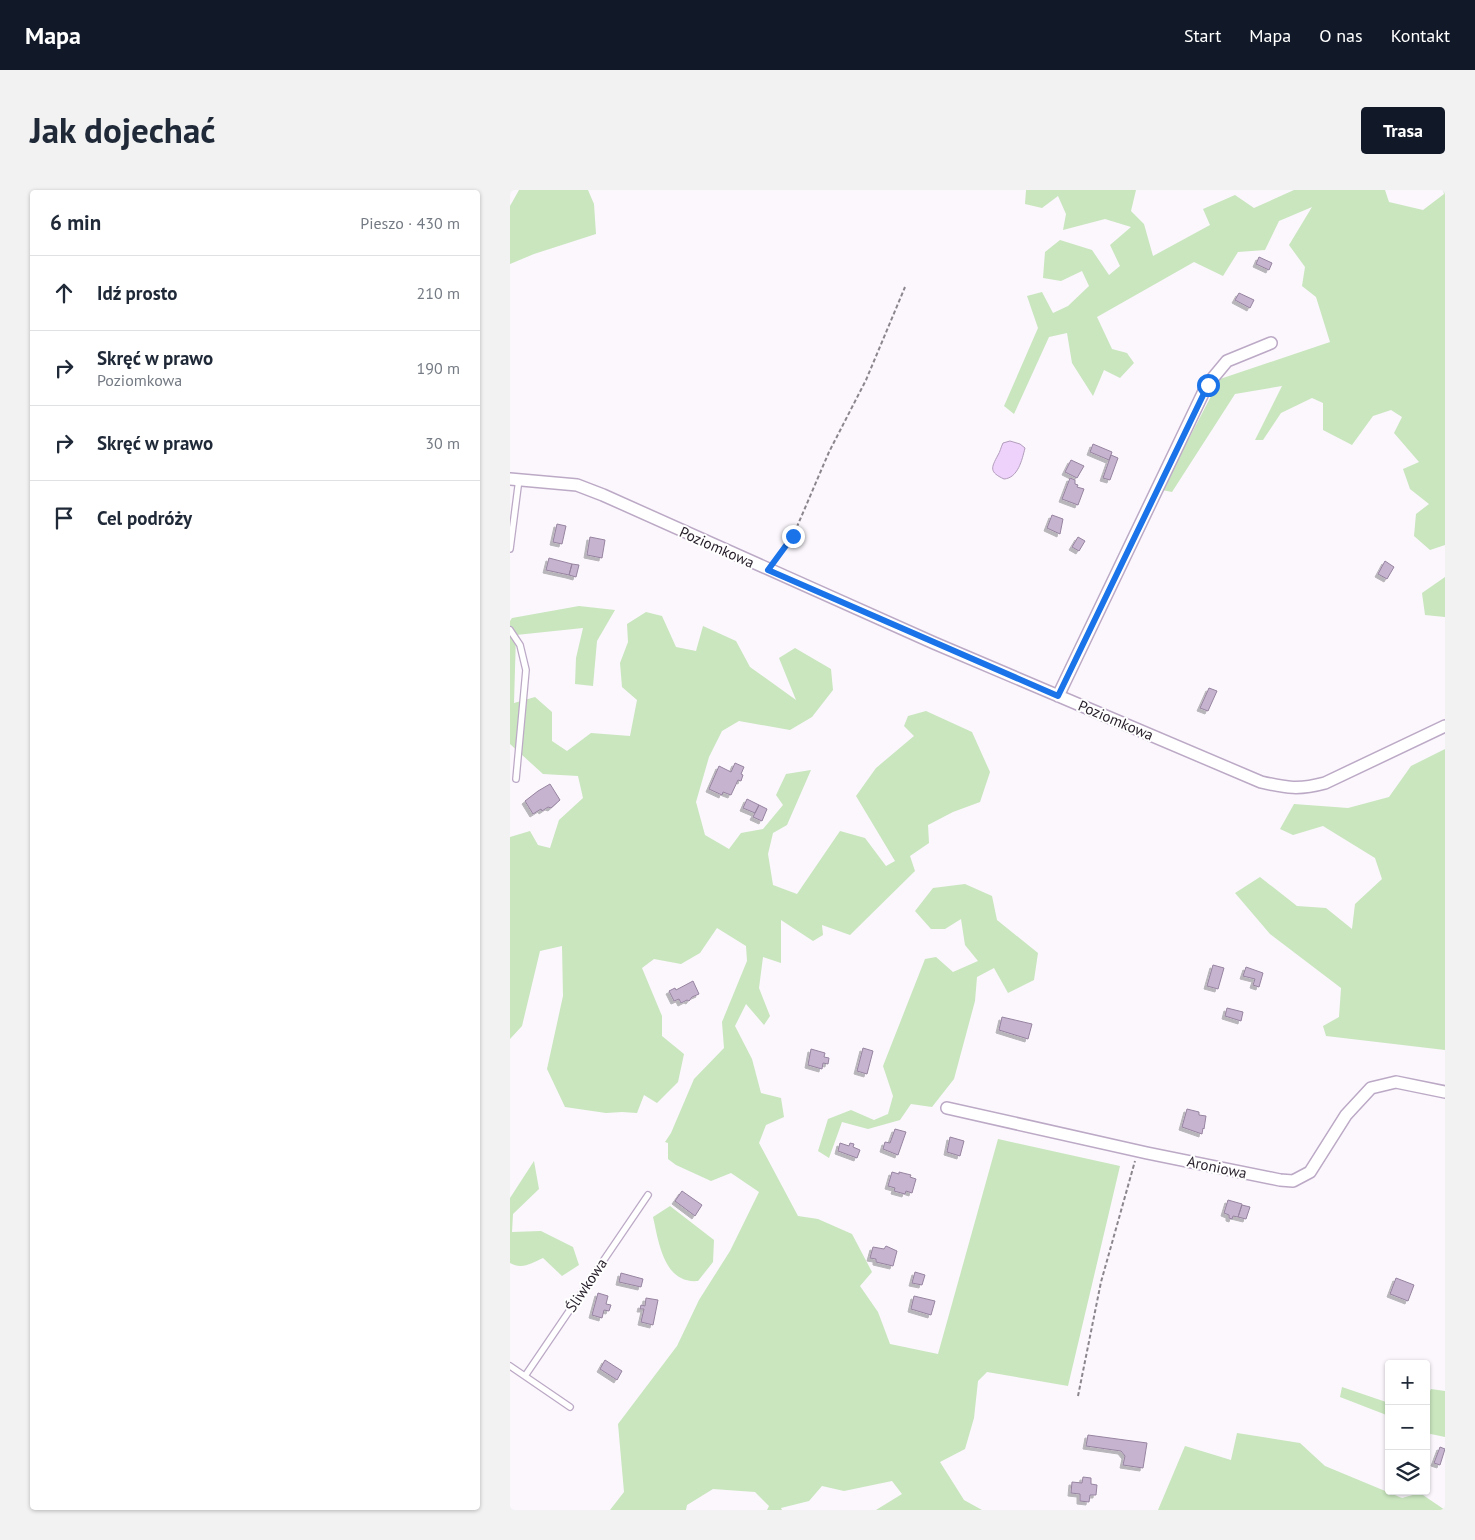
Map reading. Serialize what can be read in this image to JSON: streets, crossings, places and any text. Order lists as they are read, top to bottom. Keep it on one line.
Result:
{"streets":{"street":["Poziomkowa","Aroniowa"],"lane":["Śliwkowa"]},"page":{"header":"Mapa","nav":["Start","Mapa","O nas","Kontakt"],"title":"Jak dojechać","buttons":"Trasa","heading":["6 min","Pieszo · 430 m"],"list":[["Idź prosto","210 m"],["Skręć w prawo","Poziomkowa","190 m"],["Skręć w prawo","30 m"],"Cel podróży"],"map_buttons":["+","−"]}}
